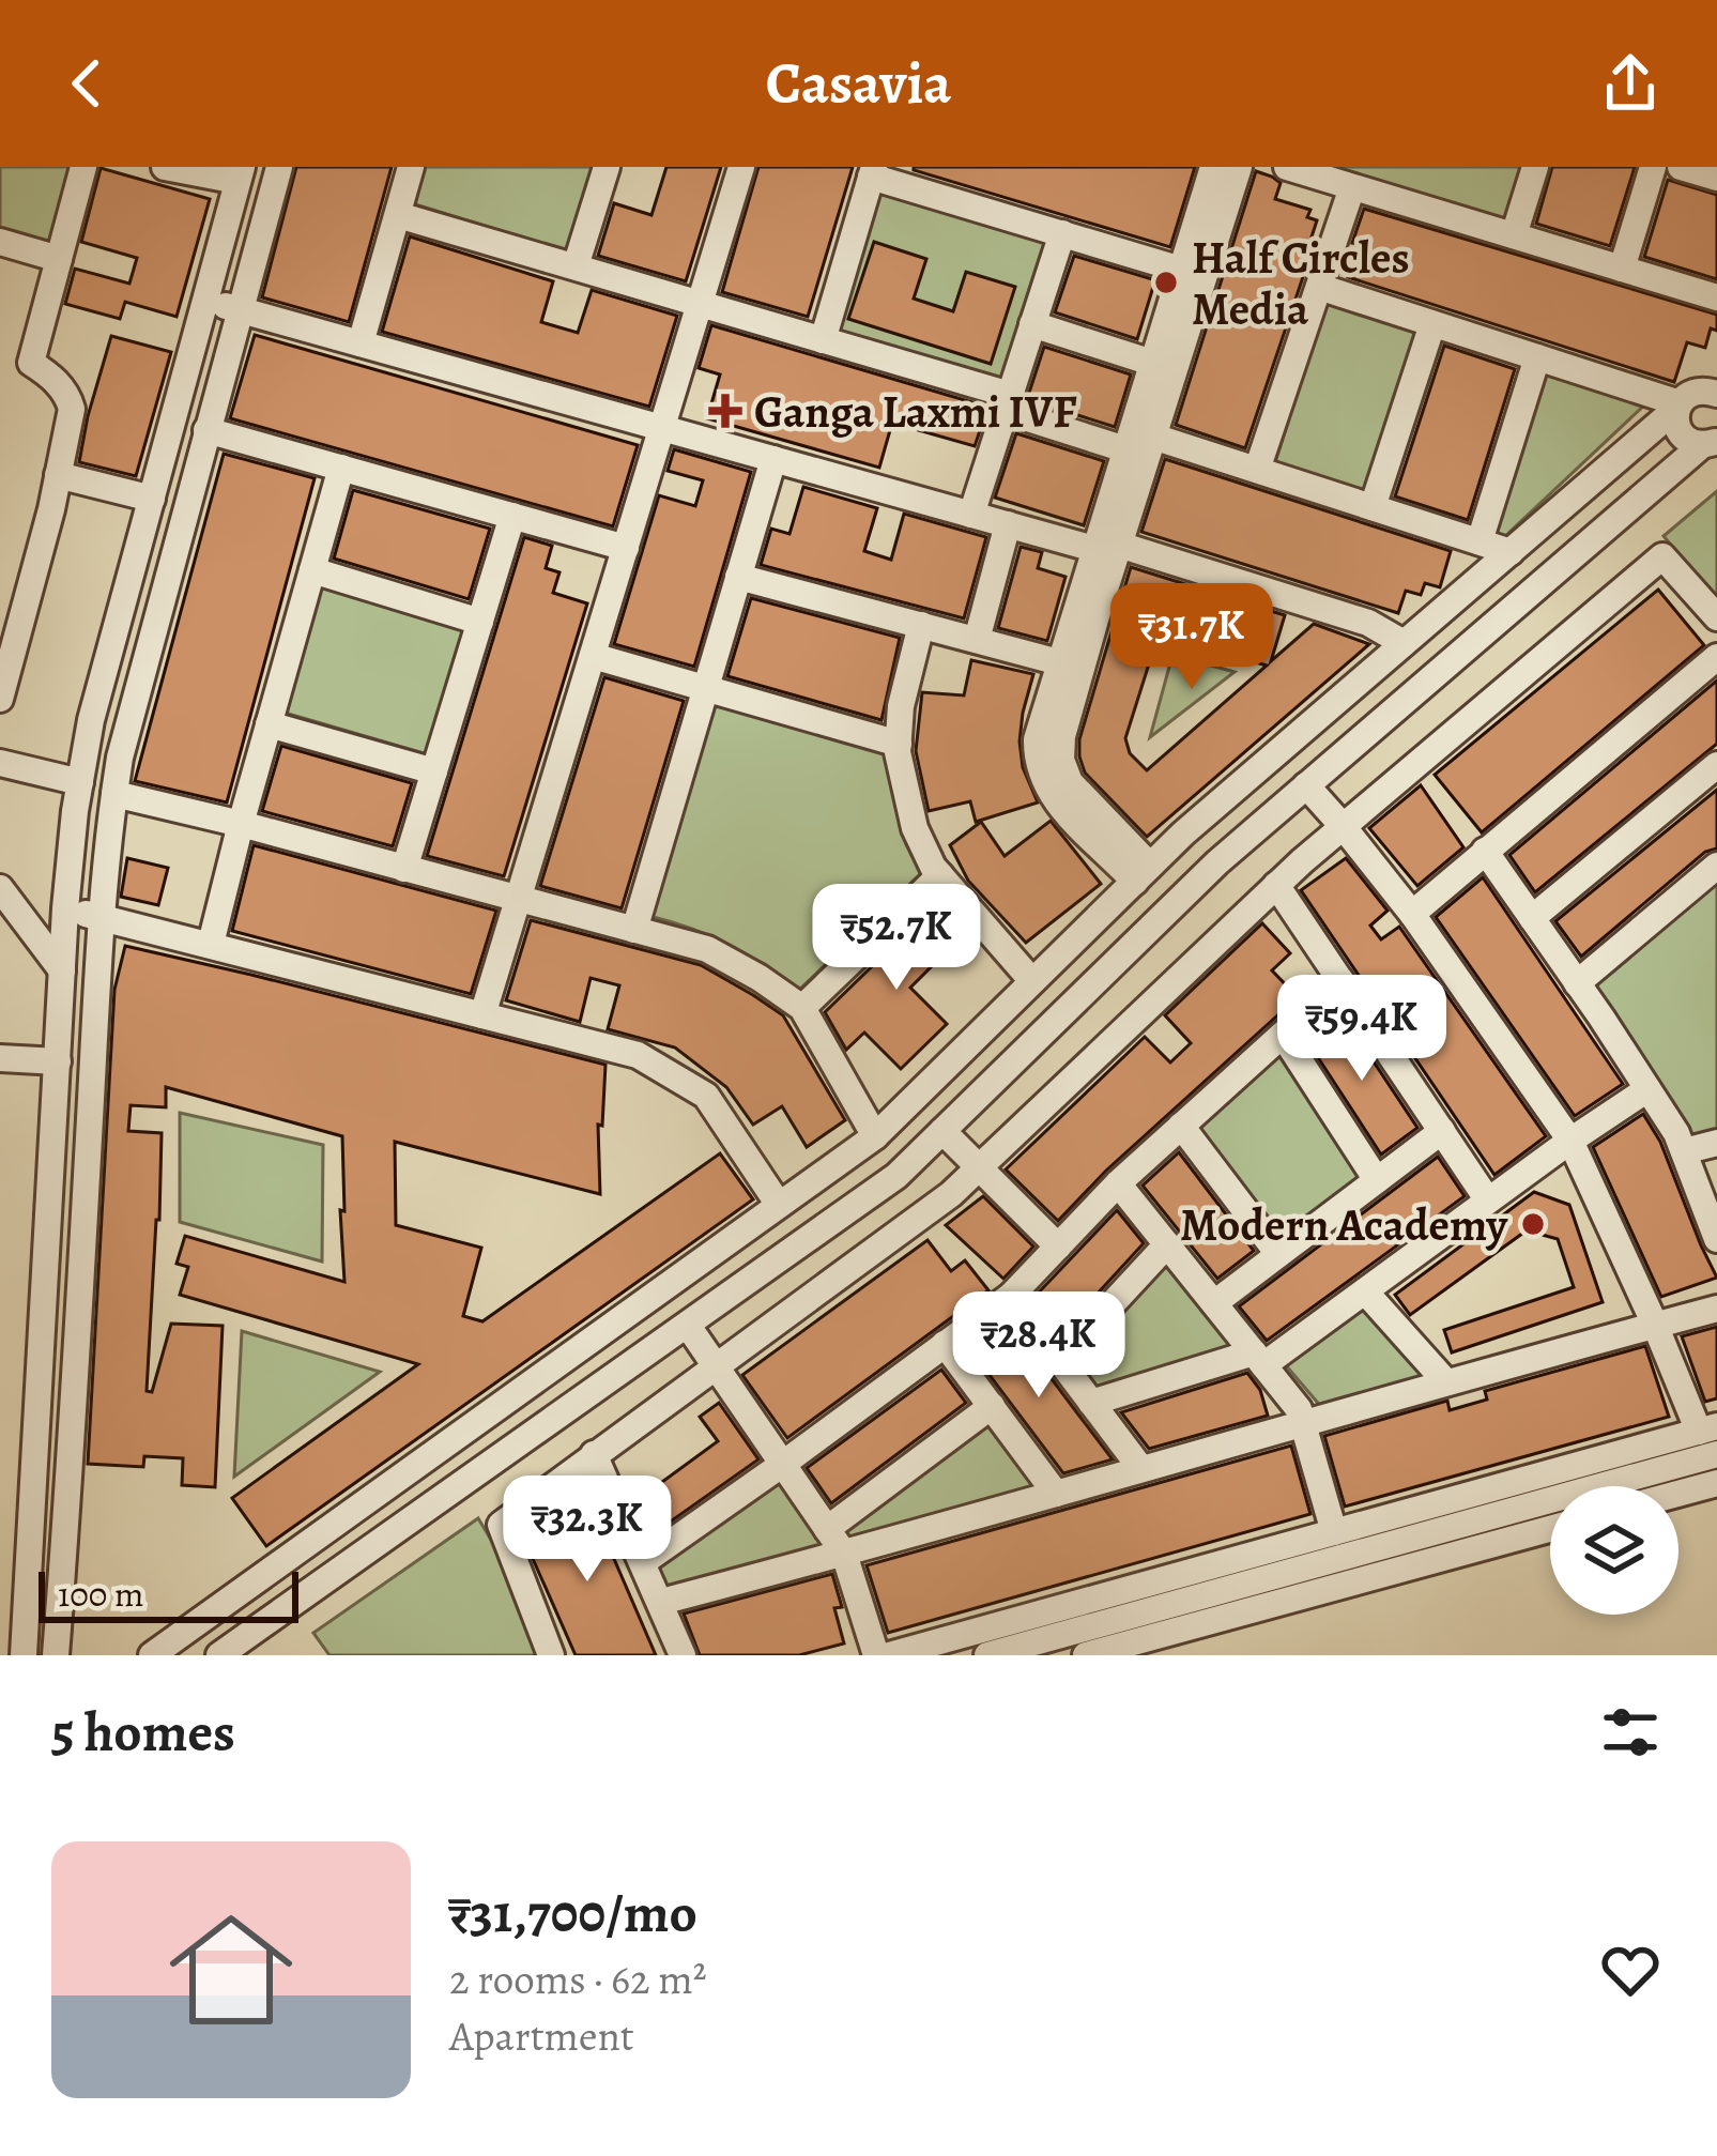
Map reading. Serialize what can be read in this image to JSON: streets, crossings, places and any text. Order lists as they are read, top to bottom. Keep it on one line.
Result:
{"places":{"other":["Half Circles Media","Modern Academy"],"health":["Ganga Laxmi IVF"]},"scale_bar":"100 m","page":{"header":"Casavia","price":["₹31.7K","₹52.7K","₹59.4K","₹28.4K","₹32.3K"],"scale":"100 m","heading":"5 homes","list":[{"name":"₹31,700/mo","note":"2 rooms · 62 m² · Apartment"}]}}
